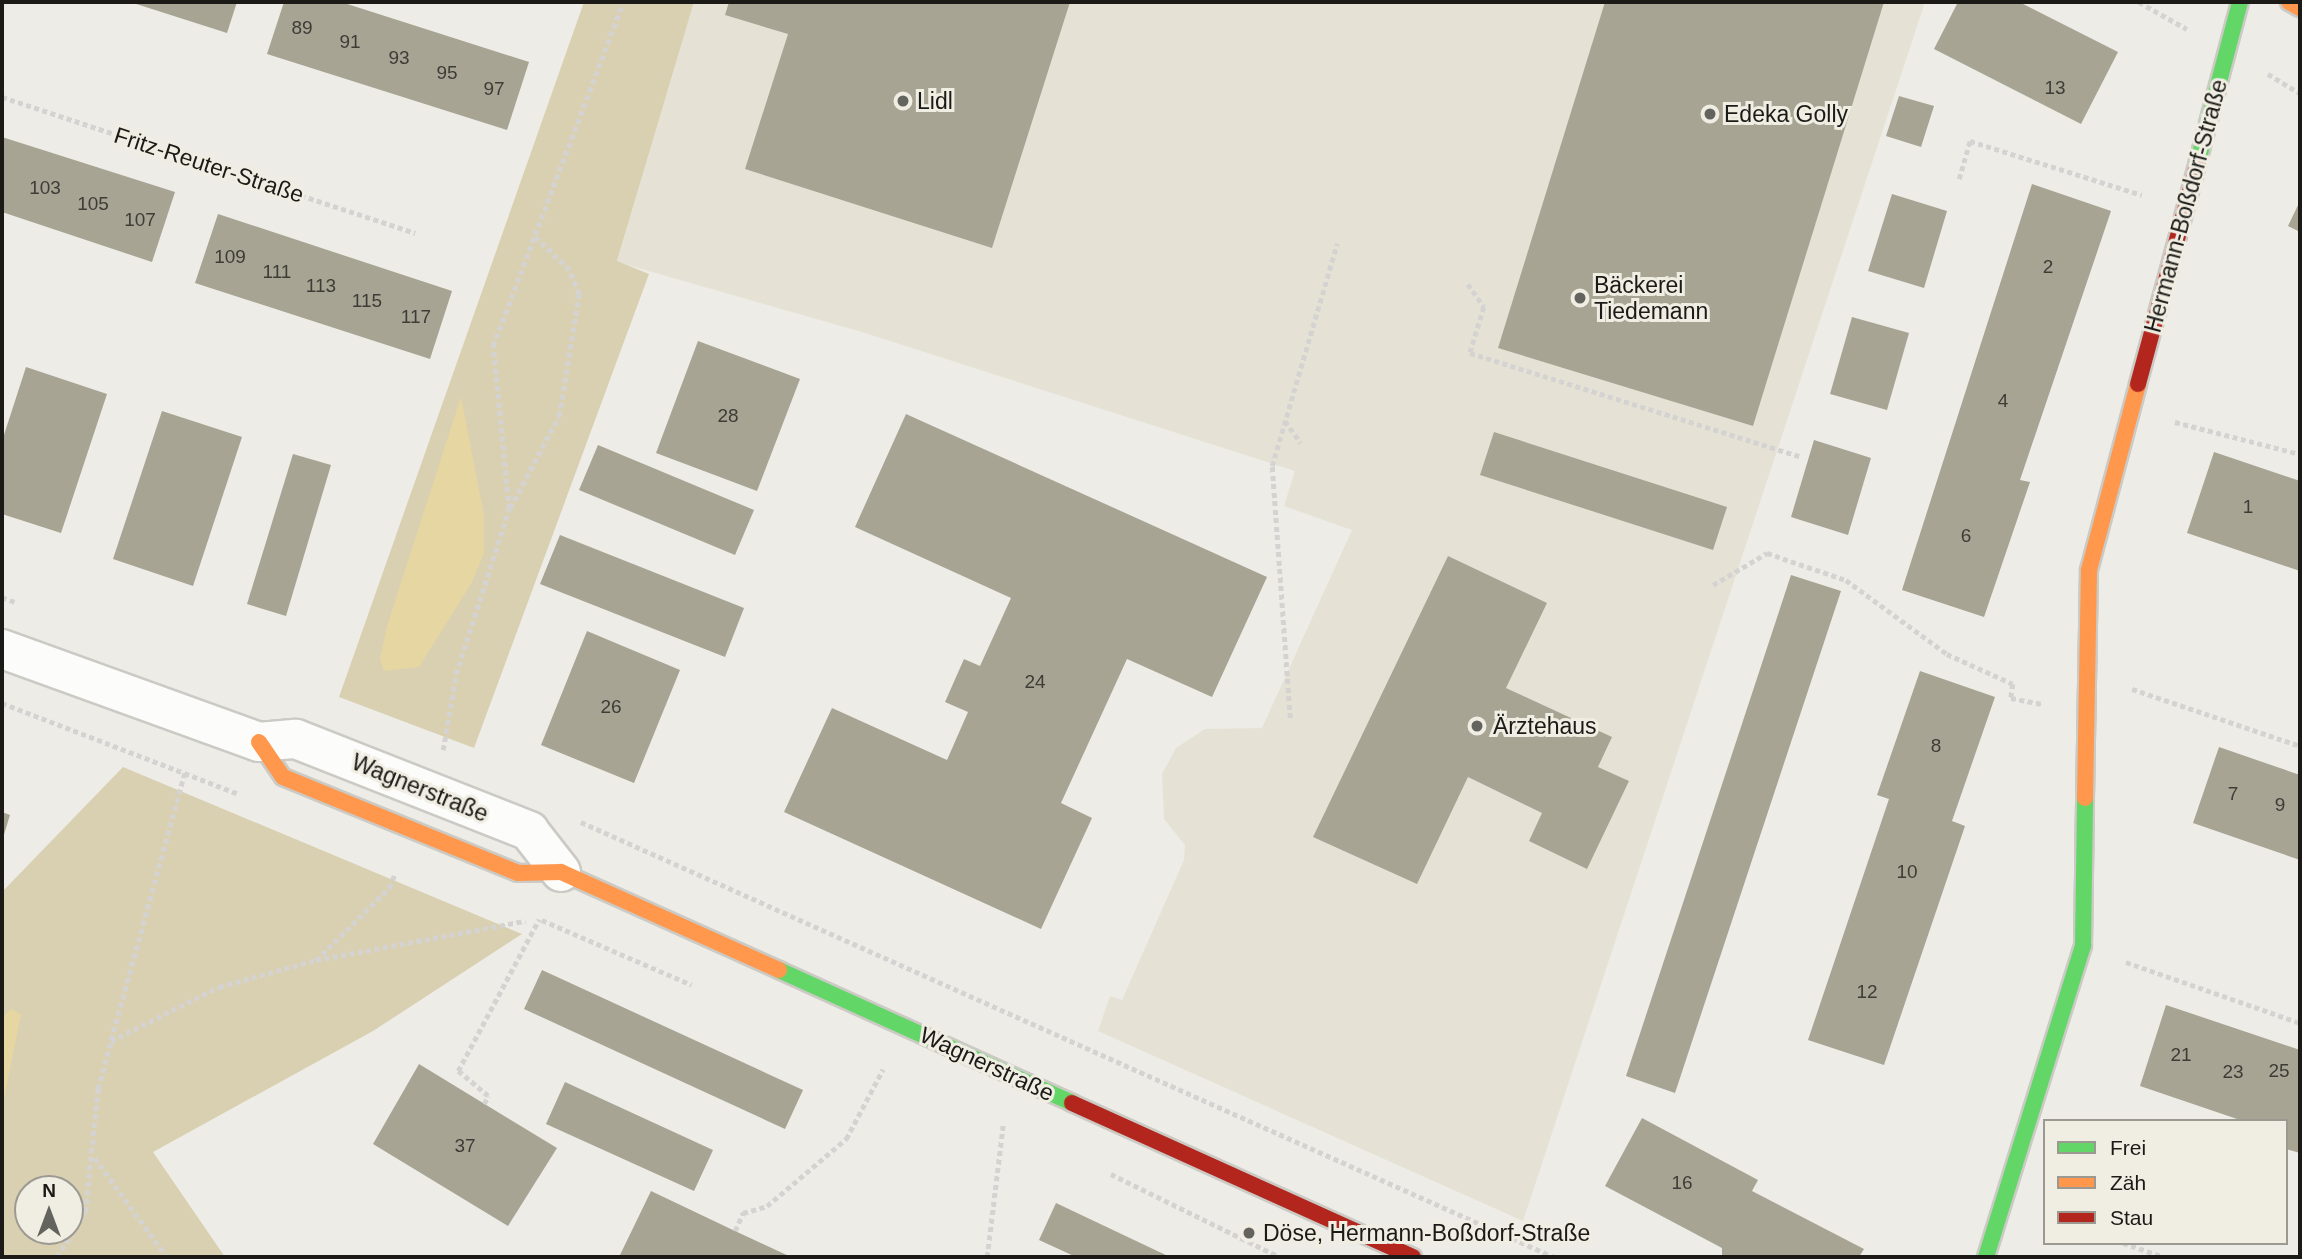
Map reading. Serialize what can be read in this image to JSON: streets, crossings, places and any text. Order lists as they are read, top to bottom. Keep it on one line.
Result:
{"streets":{"street":["Hermann-Boßdorf-Straße","Wagnerstraße"],"path":["Fritz-Reuter-Straße"]},"places":["Lidl","Edeka Golly","Bäckerei Tiedemann","Ärztehaus","Döse, Hermann-Boßdorf-Straße"],"house_numbers":["89","91","93","95","13","97","103","105","107","109","2","111","113","115","117","4","28","1","6","24","26","8","7","9","10","12","21","25","23","37","16"],"legend":["Frei","Zäh","Stau"],"north":"top"}
